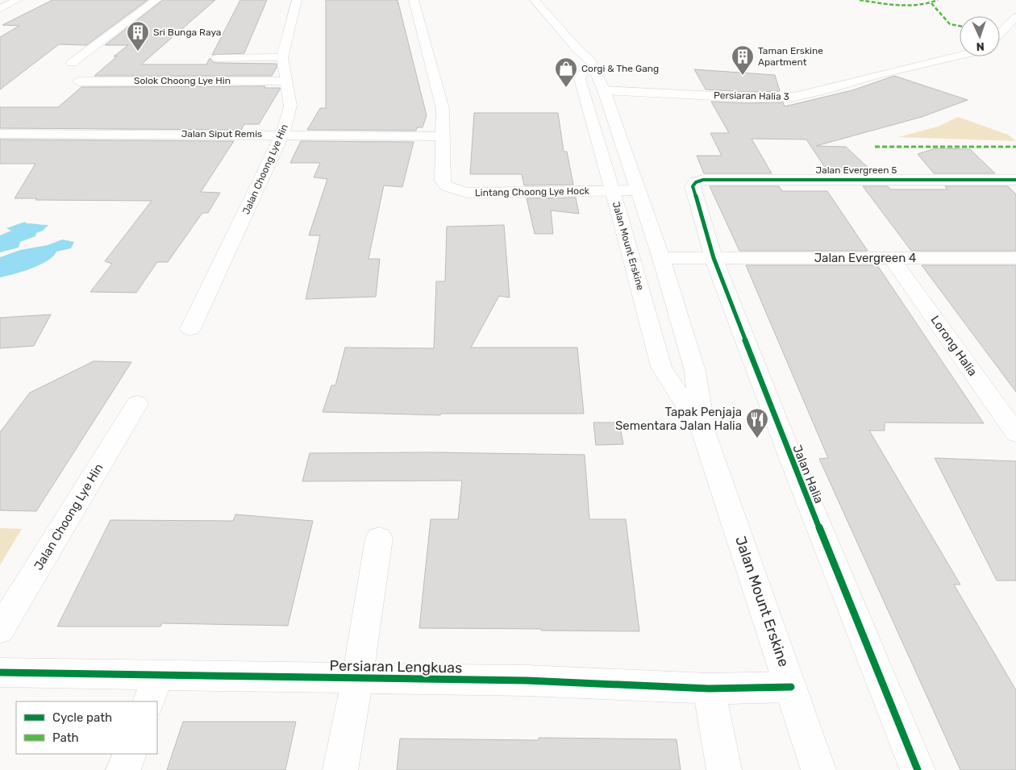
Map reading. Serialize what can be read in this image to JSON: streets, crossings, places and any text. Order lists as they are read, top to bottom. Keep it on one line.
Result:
{"streets":{"street":["Solok Choong Lye Hin","Persiaran Halia 3","Jalan Siput Remis","Jalan Choong Lye Hin","Jalan Evergreen 5","Lintang Choong Lye Hock","Jalan Mount Erskine","Jalan Evergreen 4","Lorong Halia","Jalan Halia","Persiaran Lengkuas"]},"crossings":[["Solok Choong Lye Hin","Jalan Choong Lye Hin"],["Persiaran Halia 3","Jalan Mount Erskine"],["Jalan Siput Remis","Jalan Choong Lye Hin"],["Jalan Siput Remis","Lintang Choong Lye Hock"],["Jalan Evergreen 5","Jalan Halia"],["Lintang Choong Lye Hock","Jalan Mount Erskine"],["Jalan Mount Erskine","Persiaran Lengkuas"],["Jalan Evergreen 4","Lorong Halia"],["Jalan Evergreen 4","Jalan Halia"]],"places":{"building":["Sri Bunga Raya","Taman Erskine Apartment"],"shop":["Corgi & The Gang"],"restaurant":["Tapak Penjaja Sementara Jalan Halia"]},"legend":["Cycle path","Path"],"north":"bottom"}
